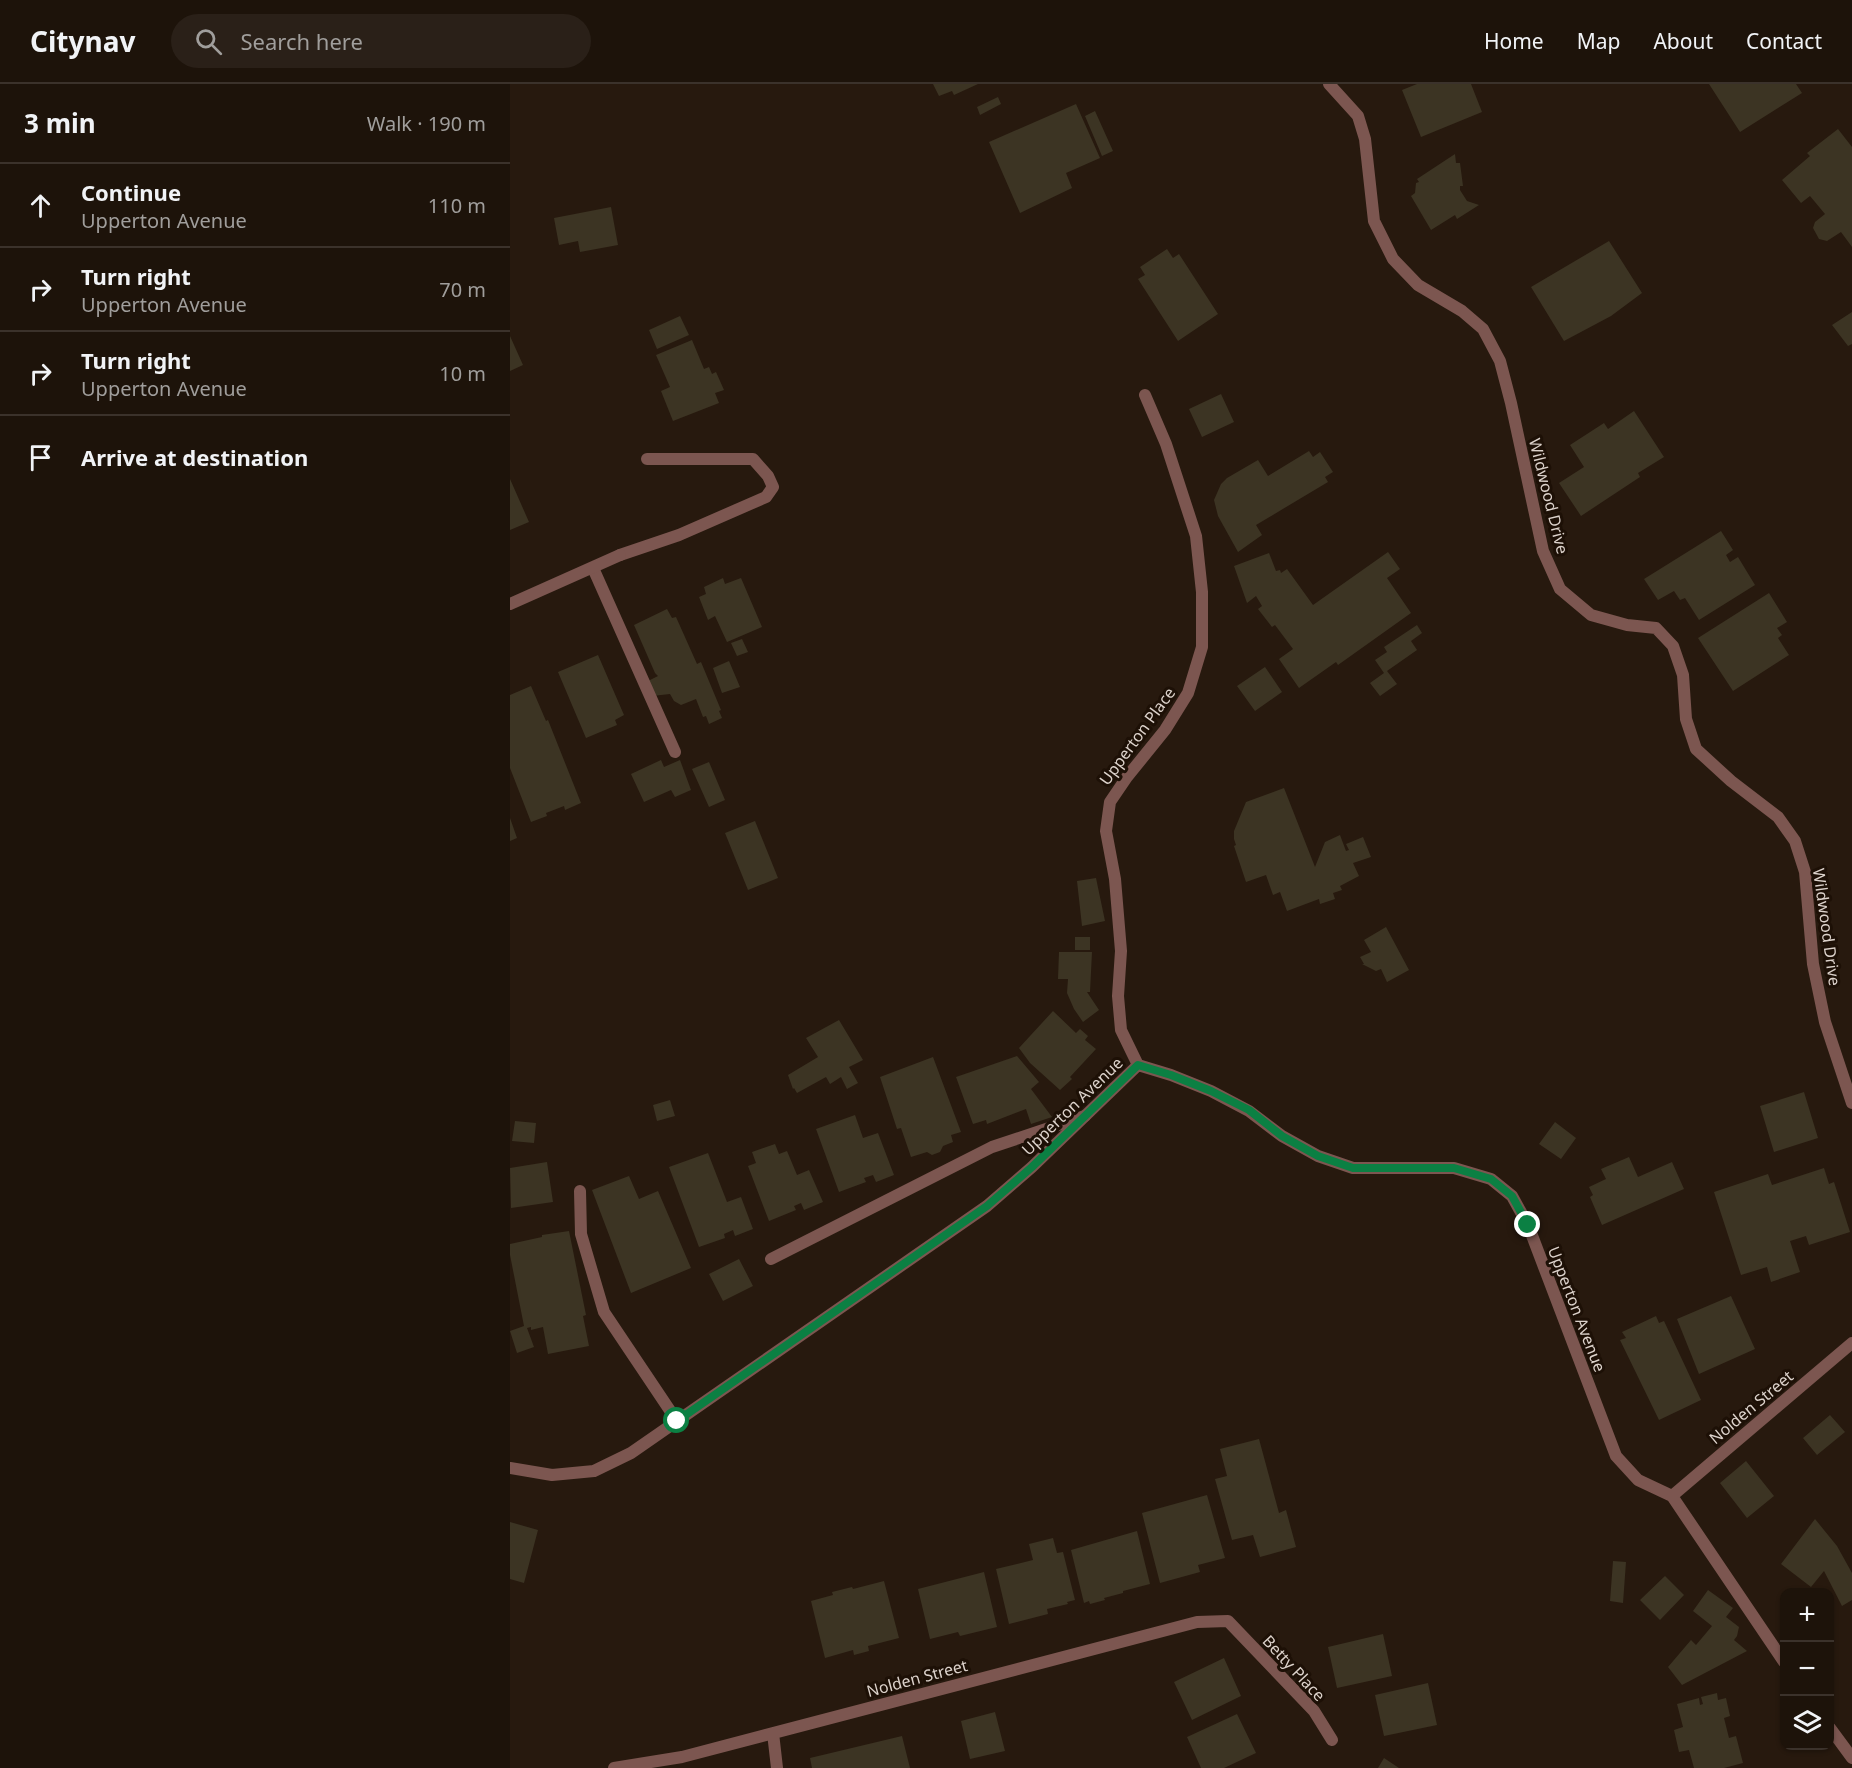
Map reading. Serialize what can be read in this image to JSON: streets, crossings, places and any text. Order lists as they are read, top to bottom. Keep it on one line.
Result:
{"streets":{"street":["Wildwood Drive","Upperton Place","Upperton Avenue","Nolden Street","Betty Place"]},"crossings":[["Upperton Place","Upperton Avenue"],["Upperton Avenue","Nolden Street"],["Nolden Street","Betty Place"]],"page":{"header":"Citynav","search":"Search here","nav":["Home","Map","About","Contact"],"heading":["3 min","Walk · 190 m"],"list":[["Continue","Upperton Avenue","110 m"],["Turn right","Upperton Avenue","70 m"],["Turn right","Upperton Avenue","10 m"],"Arrive at destination"],"map_buttons":["+","−"]}}
